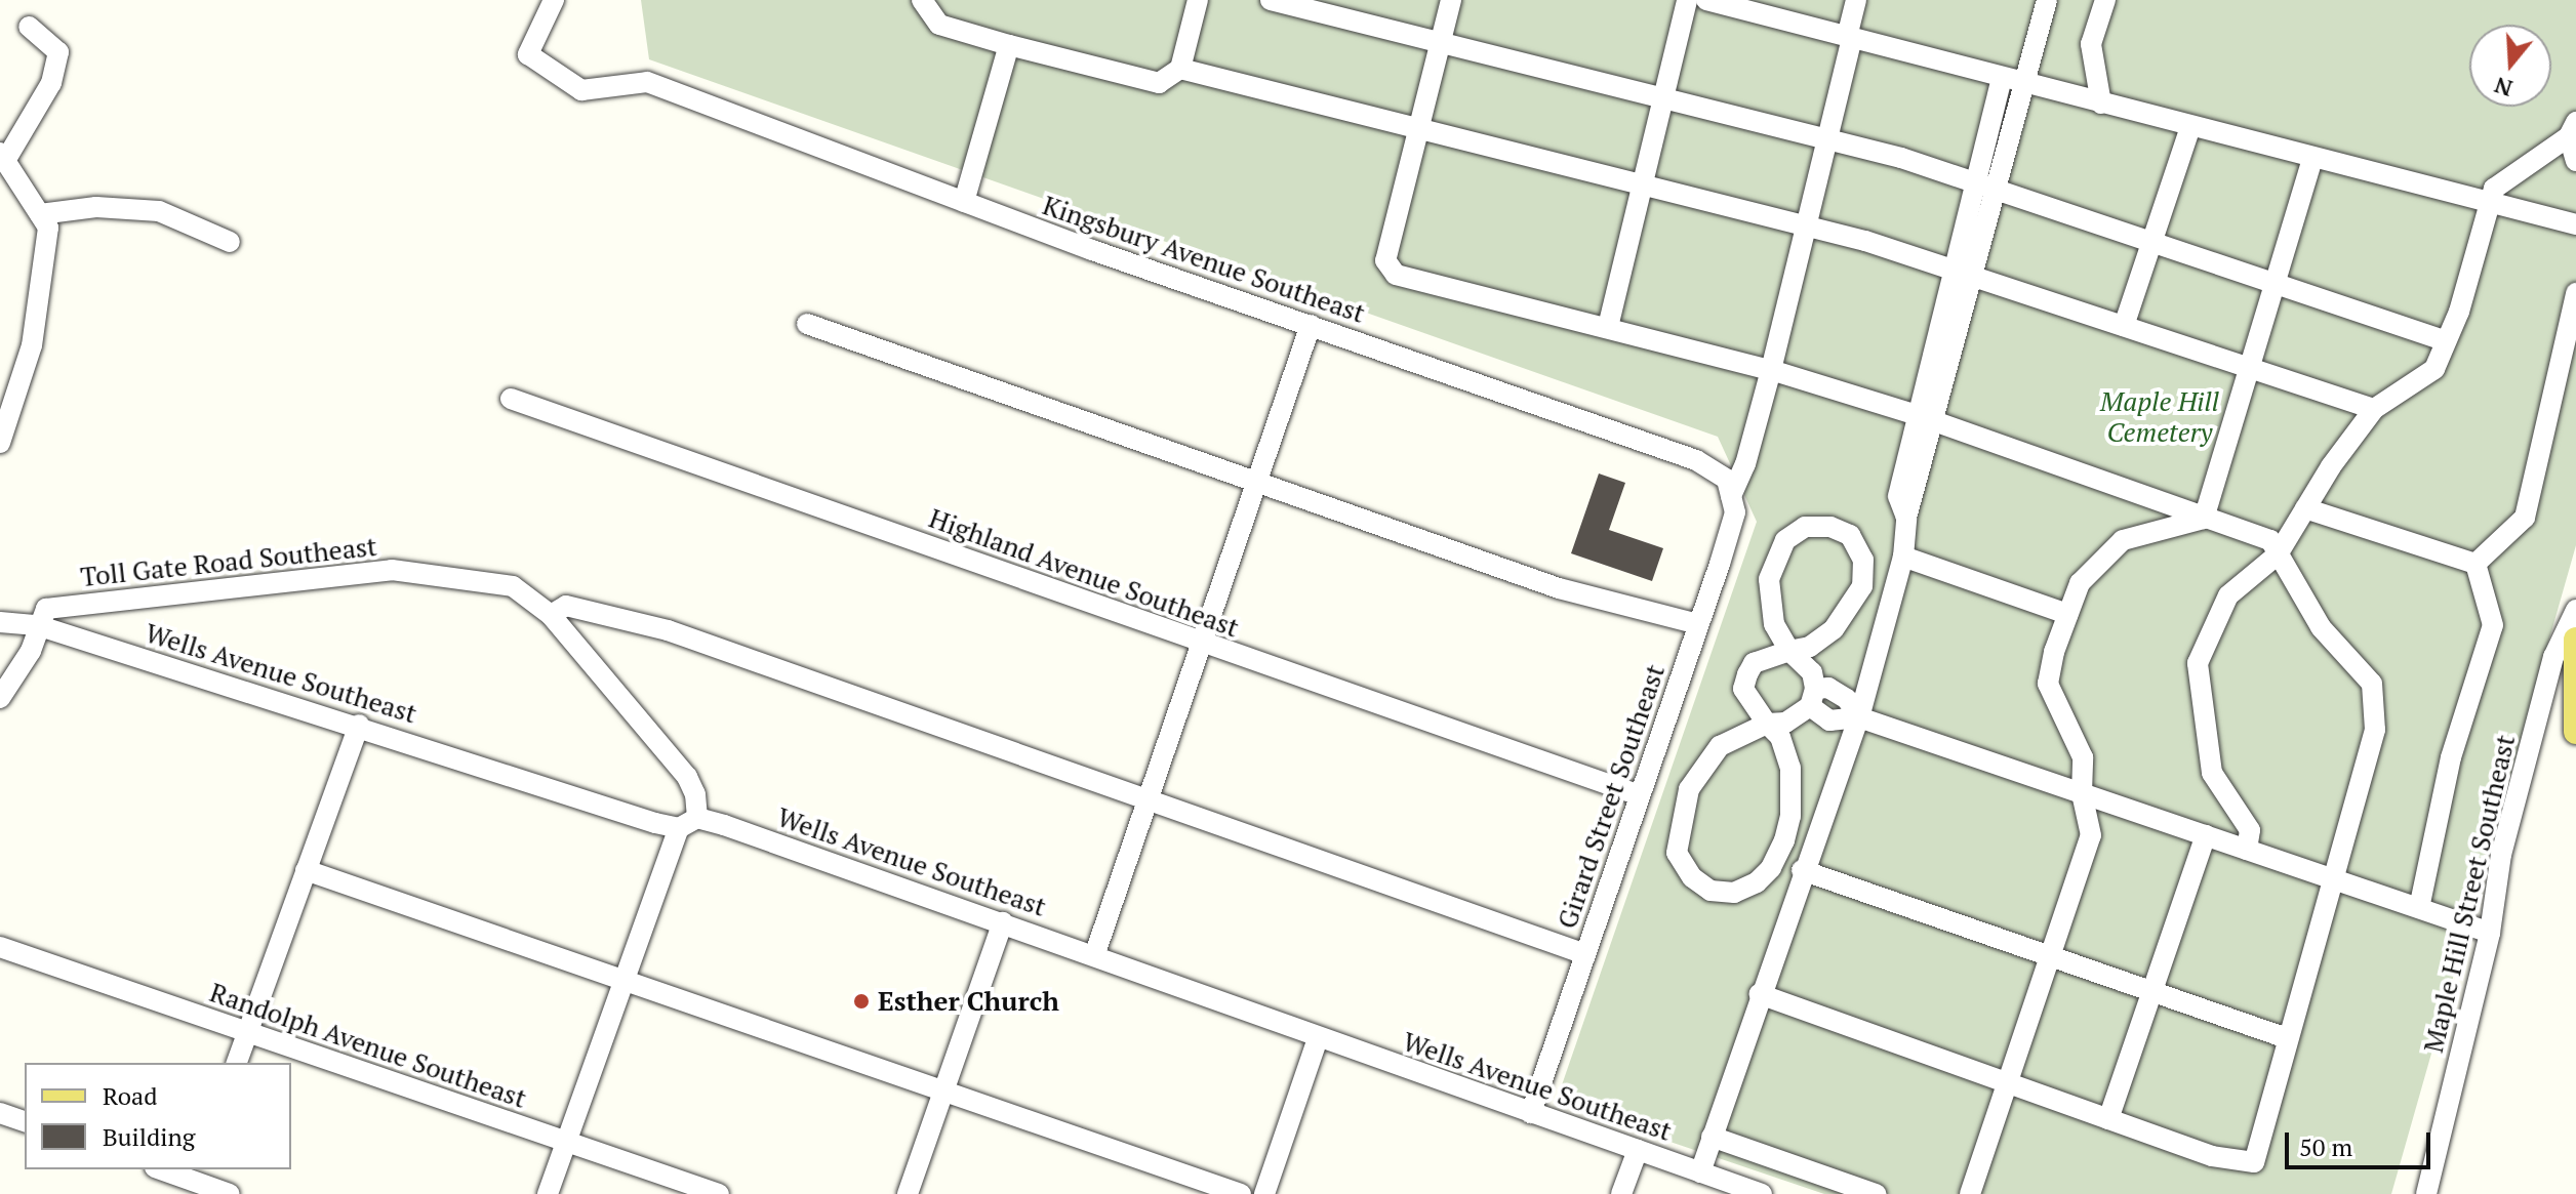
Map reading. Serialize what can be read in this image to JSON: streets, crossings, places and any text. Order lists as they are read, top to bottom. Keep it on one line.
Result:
{"streets":{"street":["Kingsbury Avenue Southeast","Toll Gate Road Southeast","Highland Avenue Southeast","Wells Avenue Southeast","Girard Street Southeast","Maple Hill Street Southeast","Randolph Avenue Southeast"]},"crossings":[["Kingsbury Avenue Southeast","Girard Street Southeast"],["Toll Gate Road Southeast","Wells Avenue Southeast"],["Highland Avenue Southeast","Girard Street Southeast"],["Wells Avenue Southeast","Girard Street Southeast"]],"parks":["Maple Hill Cemetery"],"places":["Esther Church"],"legend":["Road","Building"],"scale_bar":"50 m","north":"bottom"}
